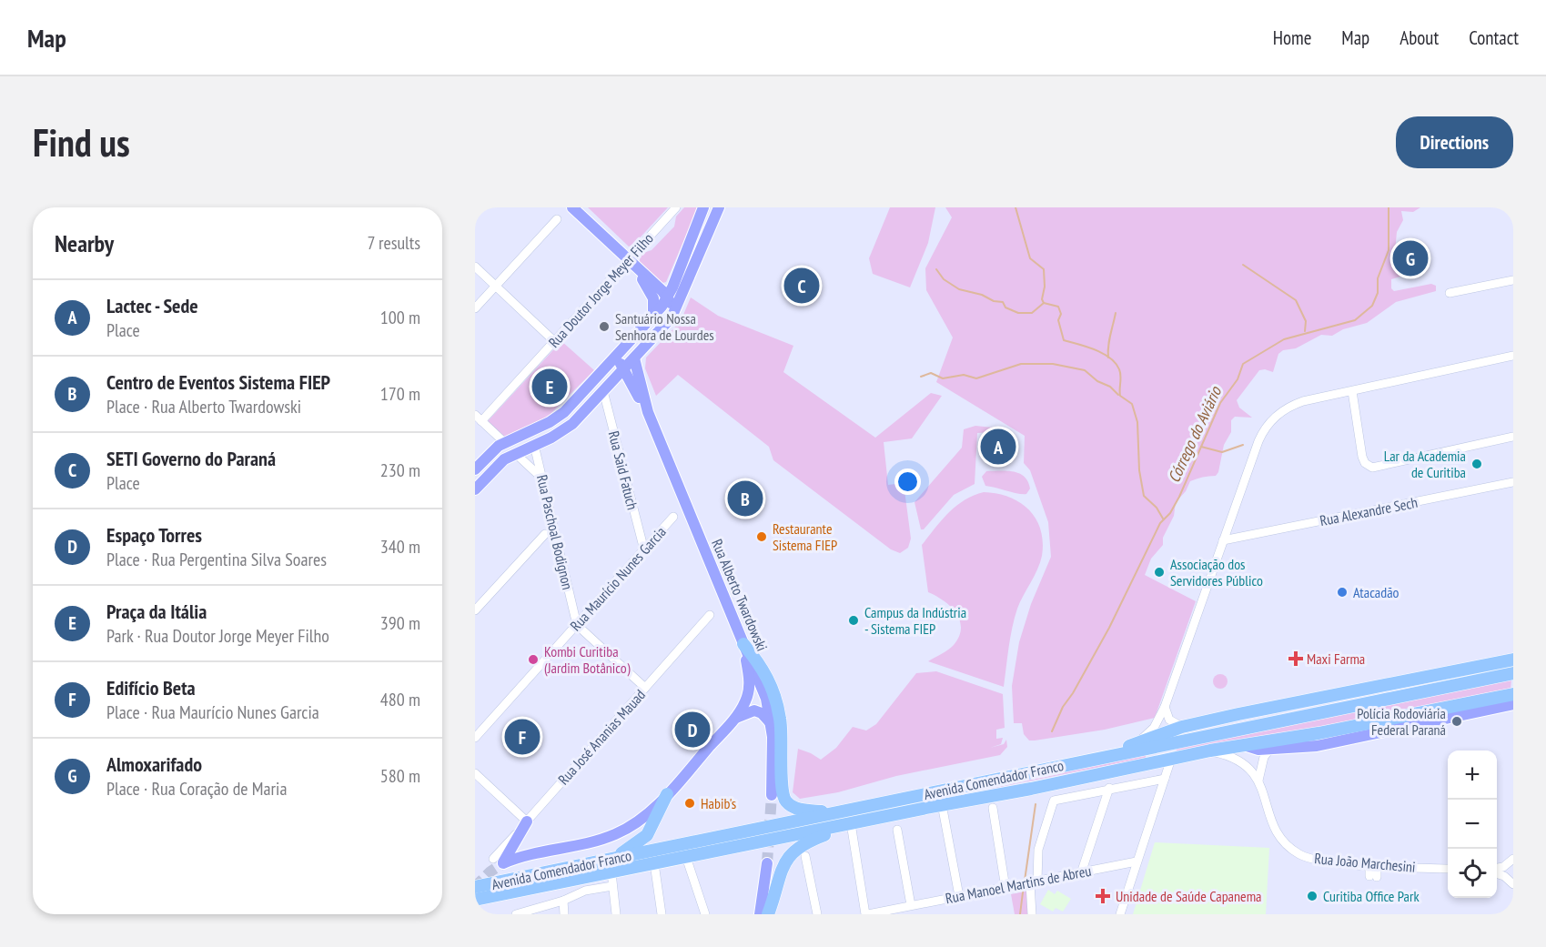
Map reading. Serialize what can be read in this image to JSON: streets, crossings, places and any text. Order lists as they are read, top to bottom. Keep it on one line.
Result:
{"streets":{"highway":["Avenida Comendador Franco"],"main road":["Rua Alberto Twardowski"],"street":["Rua Doutor Jorge Meyer Filho","Rua Said Fatuch","Rua Alexandre Sech","Rua Paschoal Bodignon","Rua Maurício Nunes Garcia","Rua José Ananias Mauad","Rua João Marchesini","Rua Manoel Martins de Abreu"]},"crossings":[["Rua Said Fatuch","Rua Maurício Nunes Garcia"],["Rua Paschoal Bodignon","Rua Maurício Nunes Garcia"],["Avenida Comendador Franco","Rua João Marchesini"]],"water":["Córrego do Aviário"],"places":{"other":["Santuário Nossa Senhora de Lourdes","Lar da Academia de Curitiba","Restaurante Sistema FIEP","Associação dos Servidores Público","Atacadão","Campus da Indústria - Sistema FIEP","Kombi Curitiba (Jardim Botânico)","Polícia Rodoviária Federal Paraná","Habib's","Curitiba Office Park"],"health":["Maxi Farma","Unidade de Saúde Capanema"]},"page":{"header":"Map","nav":["Home","Map","About","Contact"],"buttons":"Directions","title":"Find us","heading":["Nearby","7 results"],"pins":["G","C","E","A","B","D","F"],"list":[{"mark":"A","name":"Lactec - Sede","note":"Place","value":"100 m"},{"mark":"B","name":"Centro de Eventos Sistema FIEP","note":"Place · Rua Alberto Twardowski","value":"170 m"},{"mark":"C","name":"SETI Governo do Paraná","note":"Place","value":"230 m"},{"mark":"D","name":"Espaço Torres","note":"Place · Rua Pergentina Silva Soares","value":"340 m"},{"mark":"E","name":"Praça da Itália","note":"Park · Rua Doutor Jorge Meyer Filho","value":"390 m"},{"mark":"F","name":"Edifício Beta","note":"Place · Rua Maurício Nunes Garcia","value":"480 m"},{"mark":"G","name":"Almoxarifado","note":"Place · Rua Coração de Maria","value":"580 m"}],"map_buttons":["+","−"]}}
